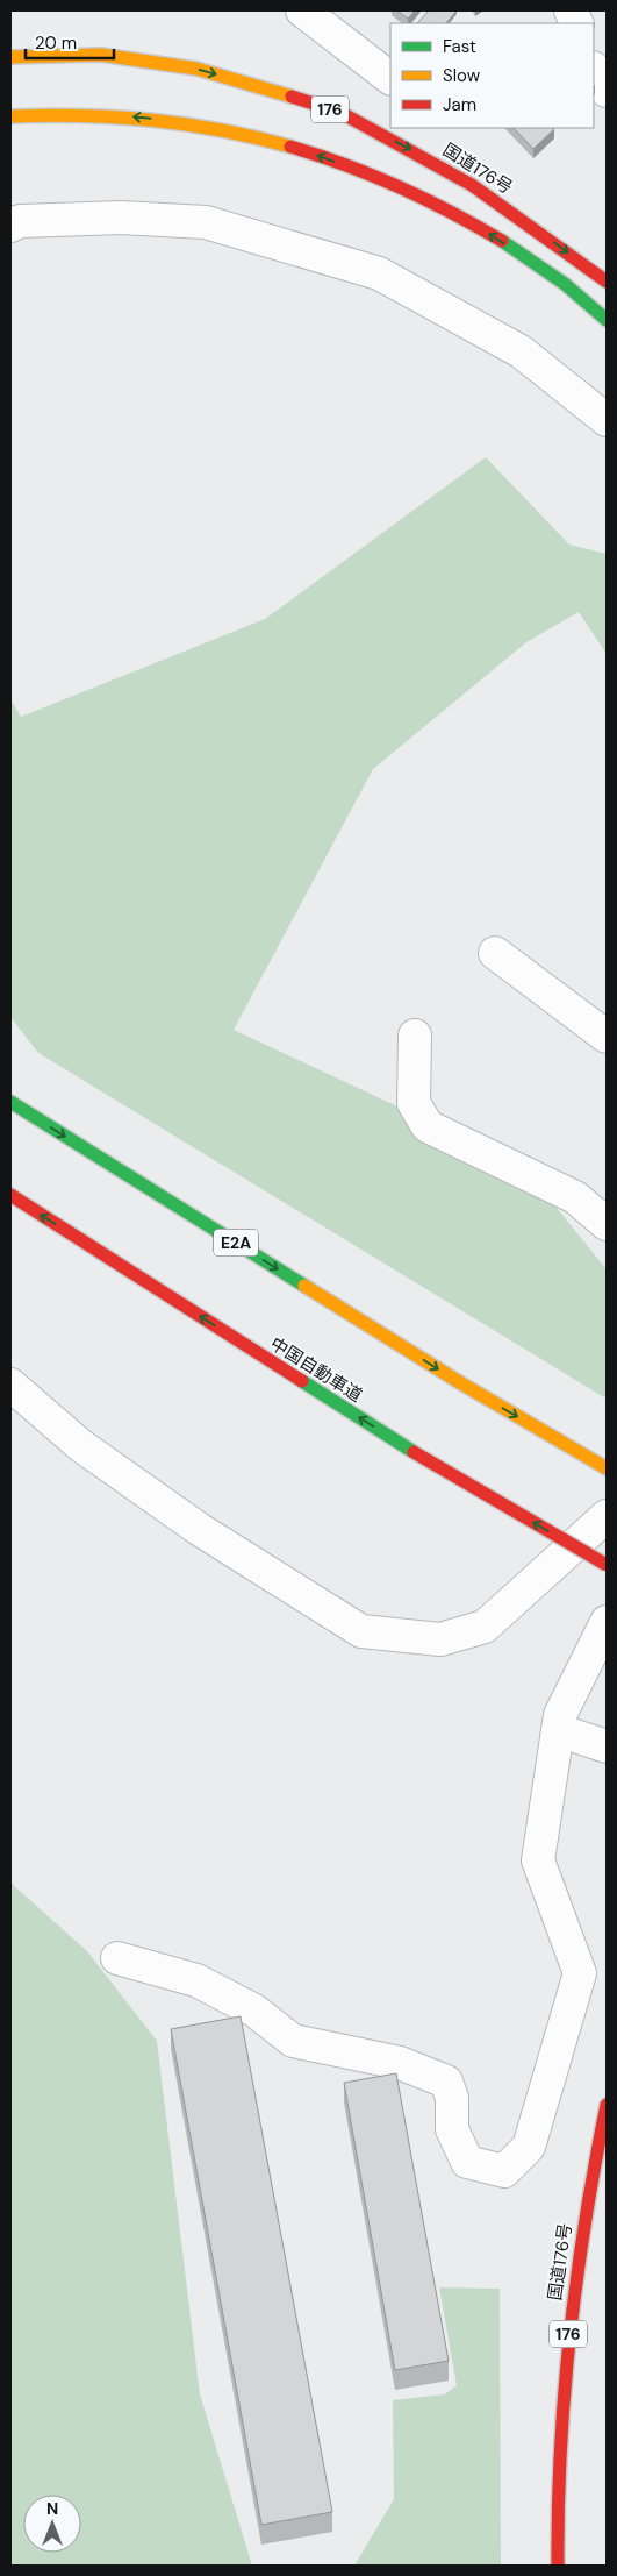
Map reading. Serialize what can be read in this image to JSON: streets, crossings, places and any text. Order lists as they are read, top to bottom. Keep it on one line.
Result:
{"streets":{"highway":["176","国道176号","E2A","中国自動車道"]},"legend":["Fast","Slow","Jam"],"scale_bar":"20 m","north":"top"}
